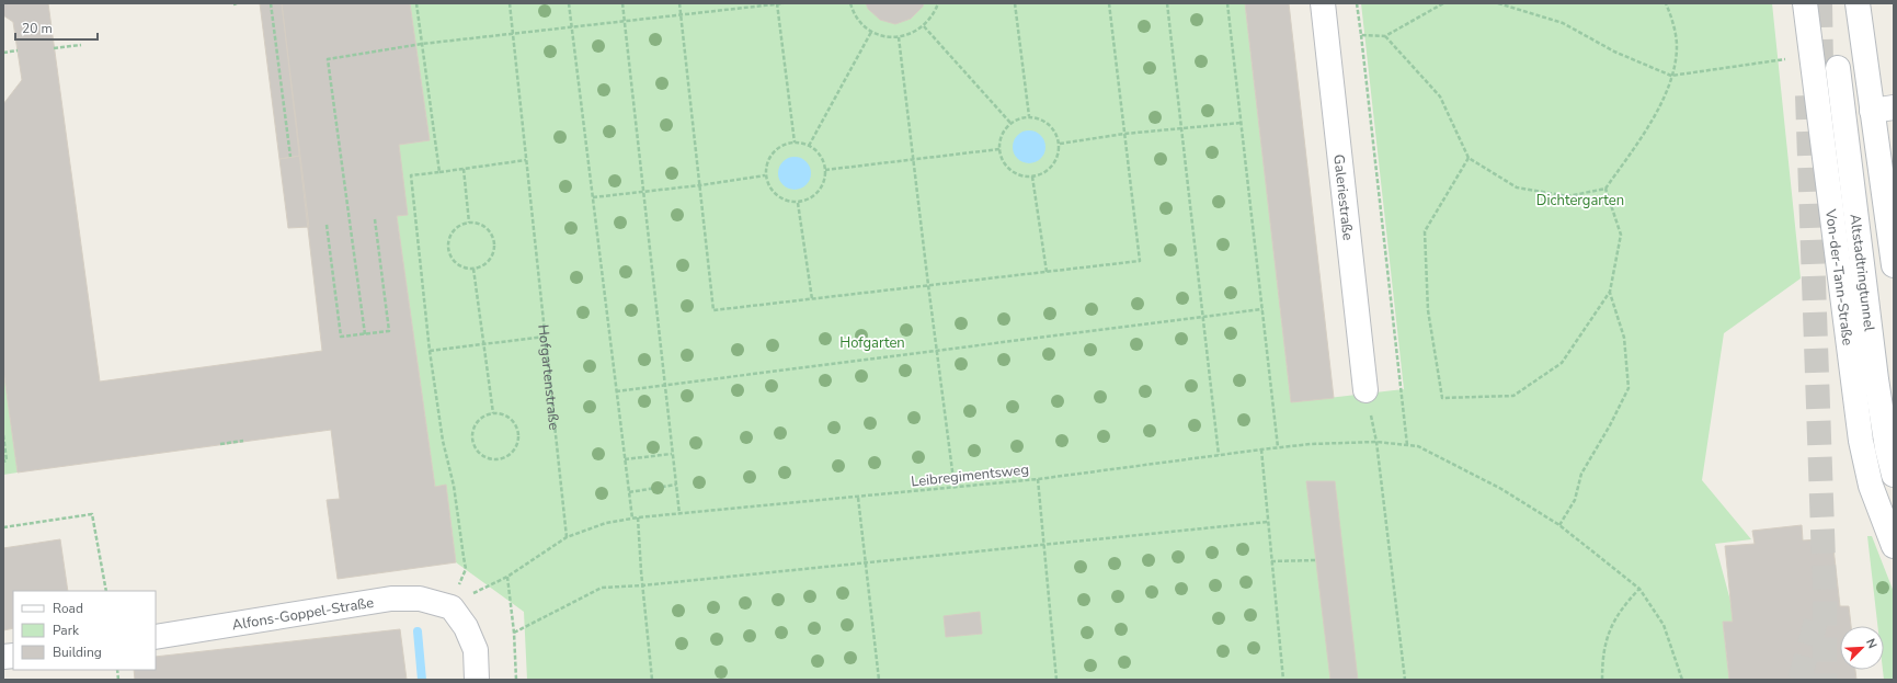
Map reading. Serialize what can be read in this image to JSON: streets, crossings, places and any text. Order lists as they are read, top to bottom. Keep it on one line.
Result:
{"streets":{"main road":["Galeriestraße","Altstadtringtunnel","Von-der-Tann-Straße","Alfons-Goppel-Straße"],"path":["Hofgartenstraße","Leibregimentsweg"]},"crossings":[["Hofgartenstraße","Leibregimentsweg"]],"parks":["Dichtergarten","Hofgarten"],"legend":["Road","Park","Building"],"scale_bar":"20 m","north":"top right"}
